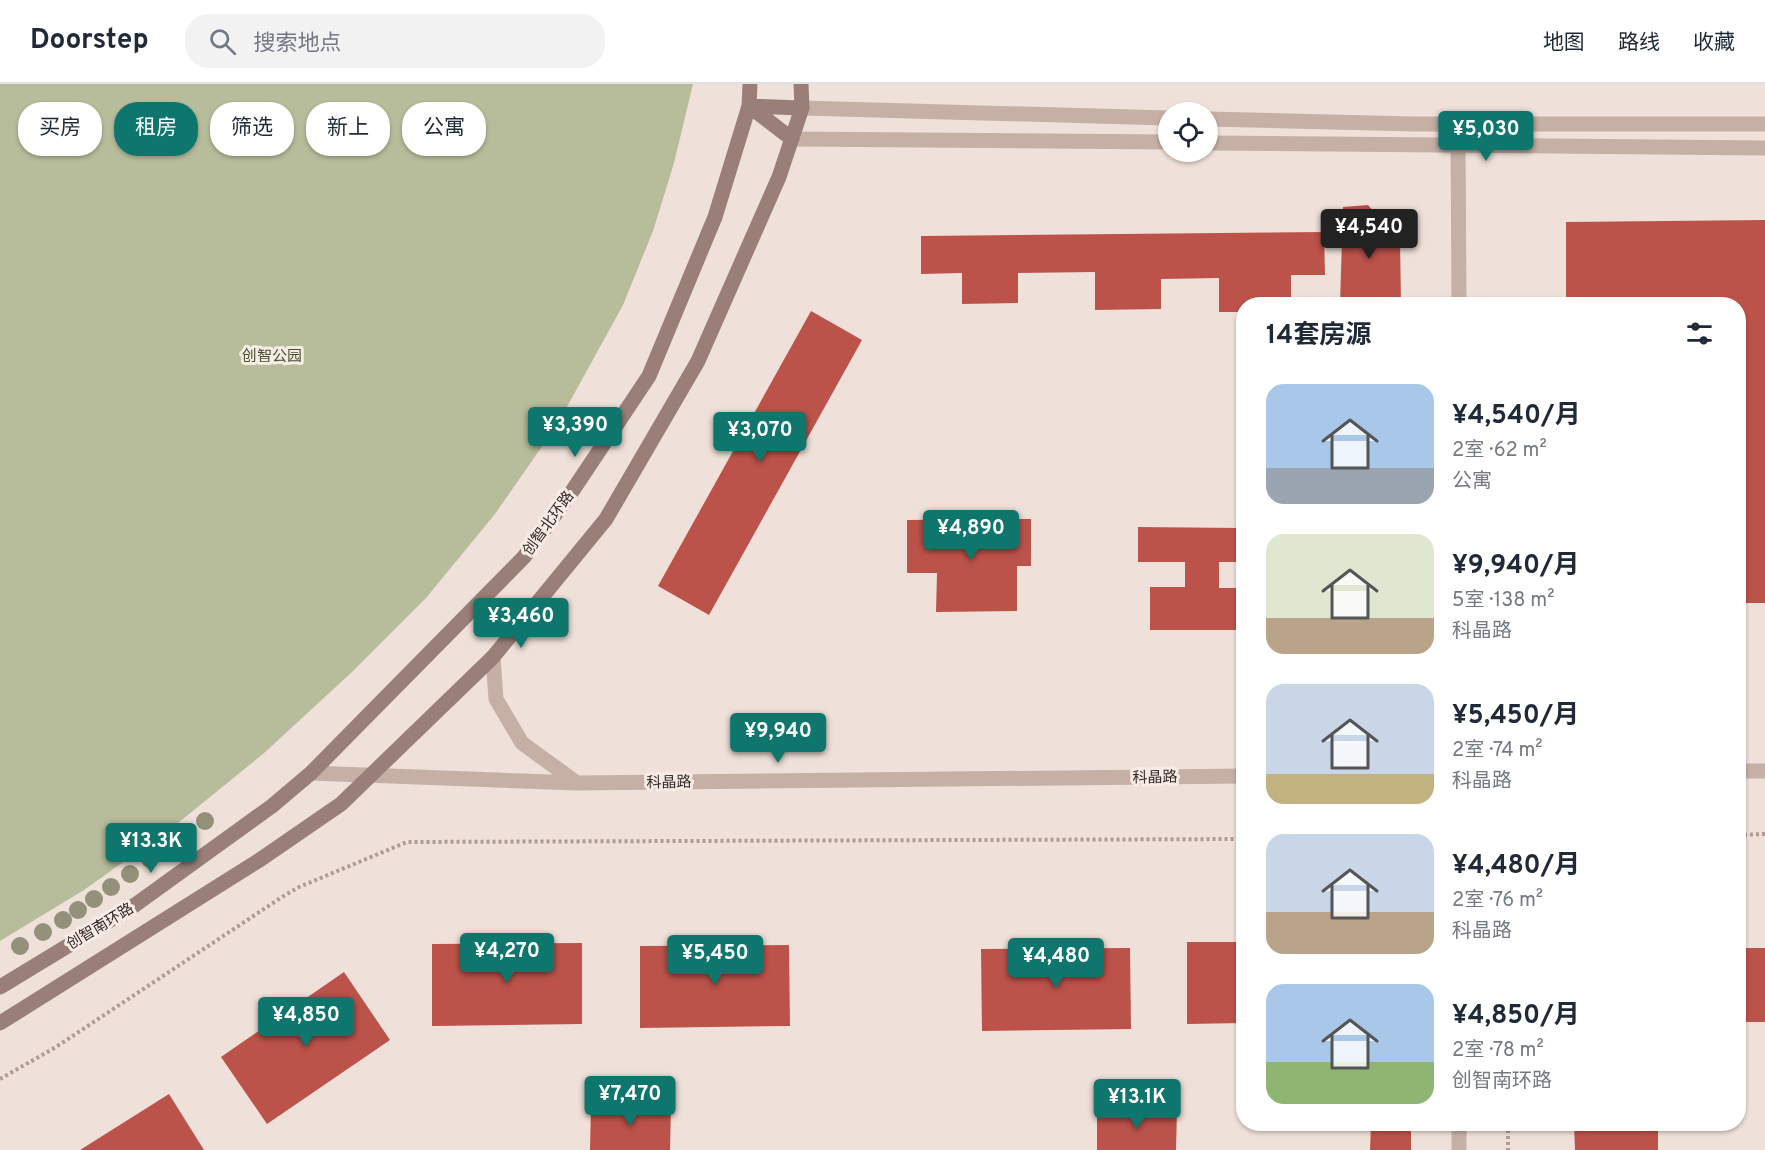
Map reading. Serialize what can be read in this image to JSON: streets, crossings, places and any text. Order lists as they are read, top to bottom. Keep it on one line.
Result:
{"streets":{"main road":["创智北环路","创智南环路"],"street":["科晶路"]},"crossings":[["创智北环路","科晶路"],["创智北环路","创智南环路"],["科晶路","创智南环路"]],"parks":["创智公园"],"page":{"header":"Doorstep","search":"搜索地点","nav":["地图","路线","收藏"],"chip":["买房","租房","筛选","新上","公寓"],"price":["¥5,030","¥4,540","¥3,390","¥3,070","¥4,890","¥3,460","¥9,940","¥13.3K","¥4,270","¥5,450","¥4,480","¥4,850","¥7,470","¥13.1K"],"heading":"14套房源","list":[{"name":"¥4,540/月","note":"2室 · 62 m² · 公寓"},{"name":"¥9,940/月","note":"5室 · 138 m² · 科晶路"},{"name":"¥5,450/月","note":"2室 · 74 m² · 科晶路"},{"name":"¥4,480/月","note":"2室 · 76 m² · 科晶路"},{"name":"¥4,850/月","note":"2室 · 78 m² · 创智南环路"}]}}
